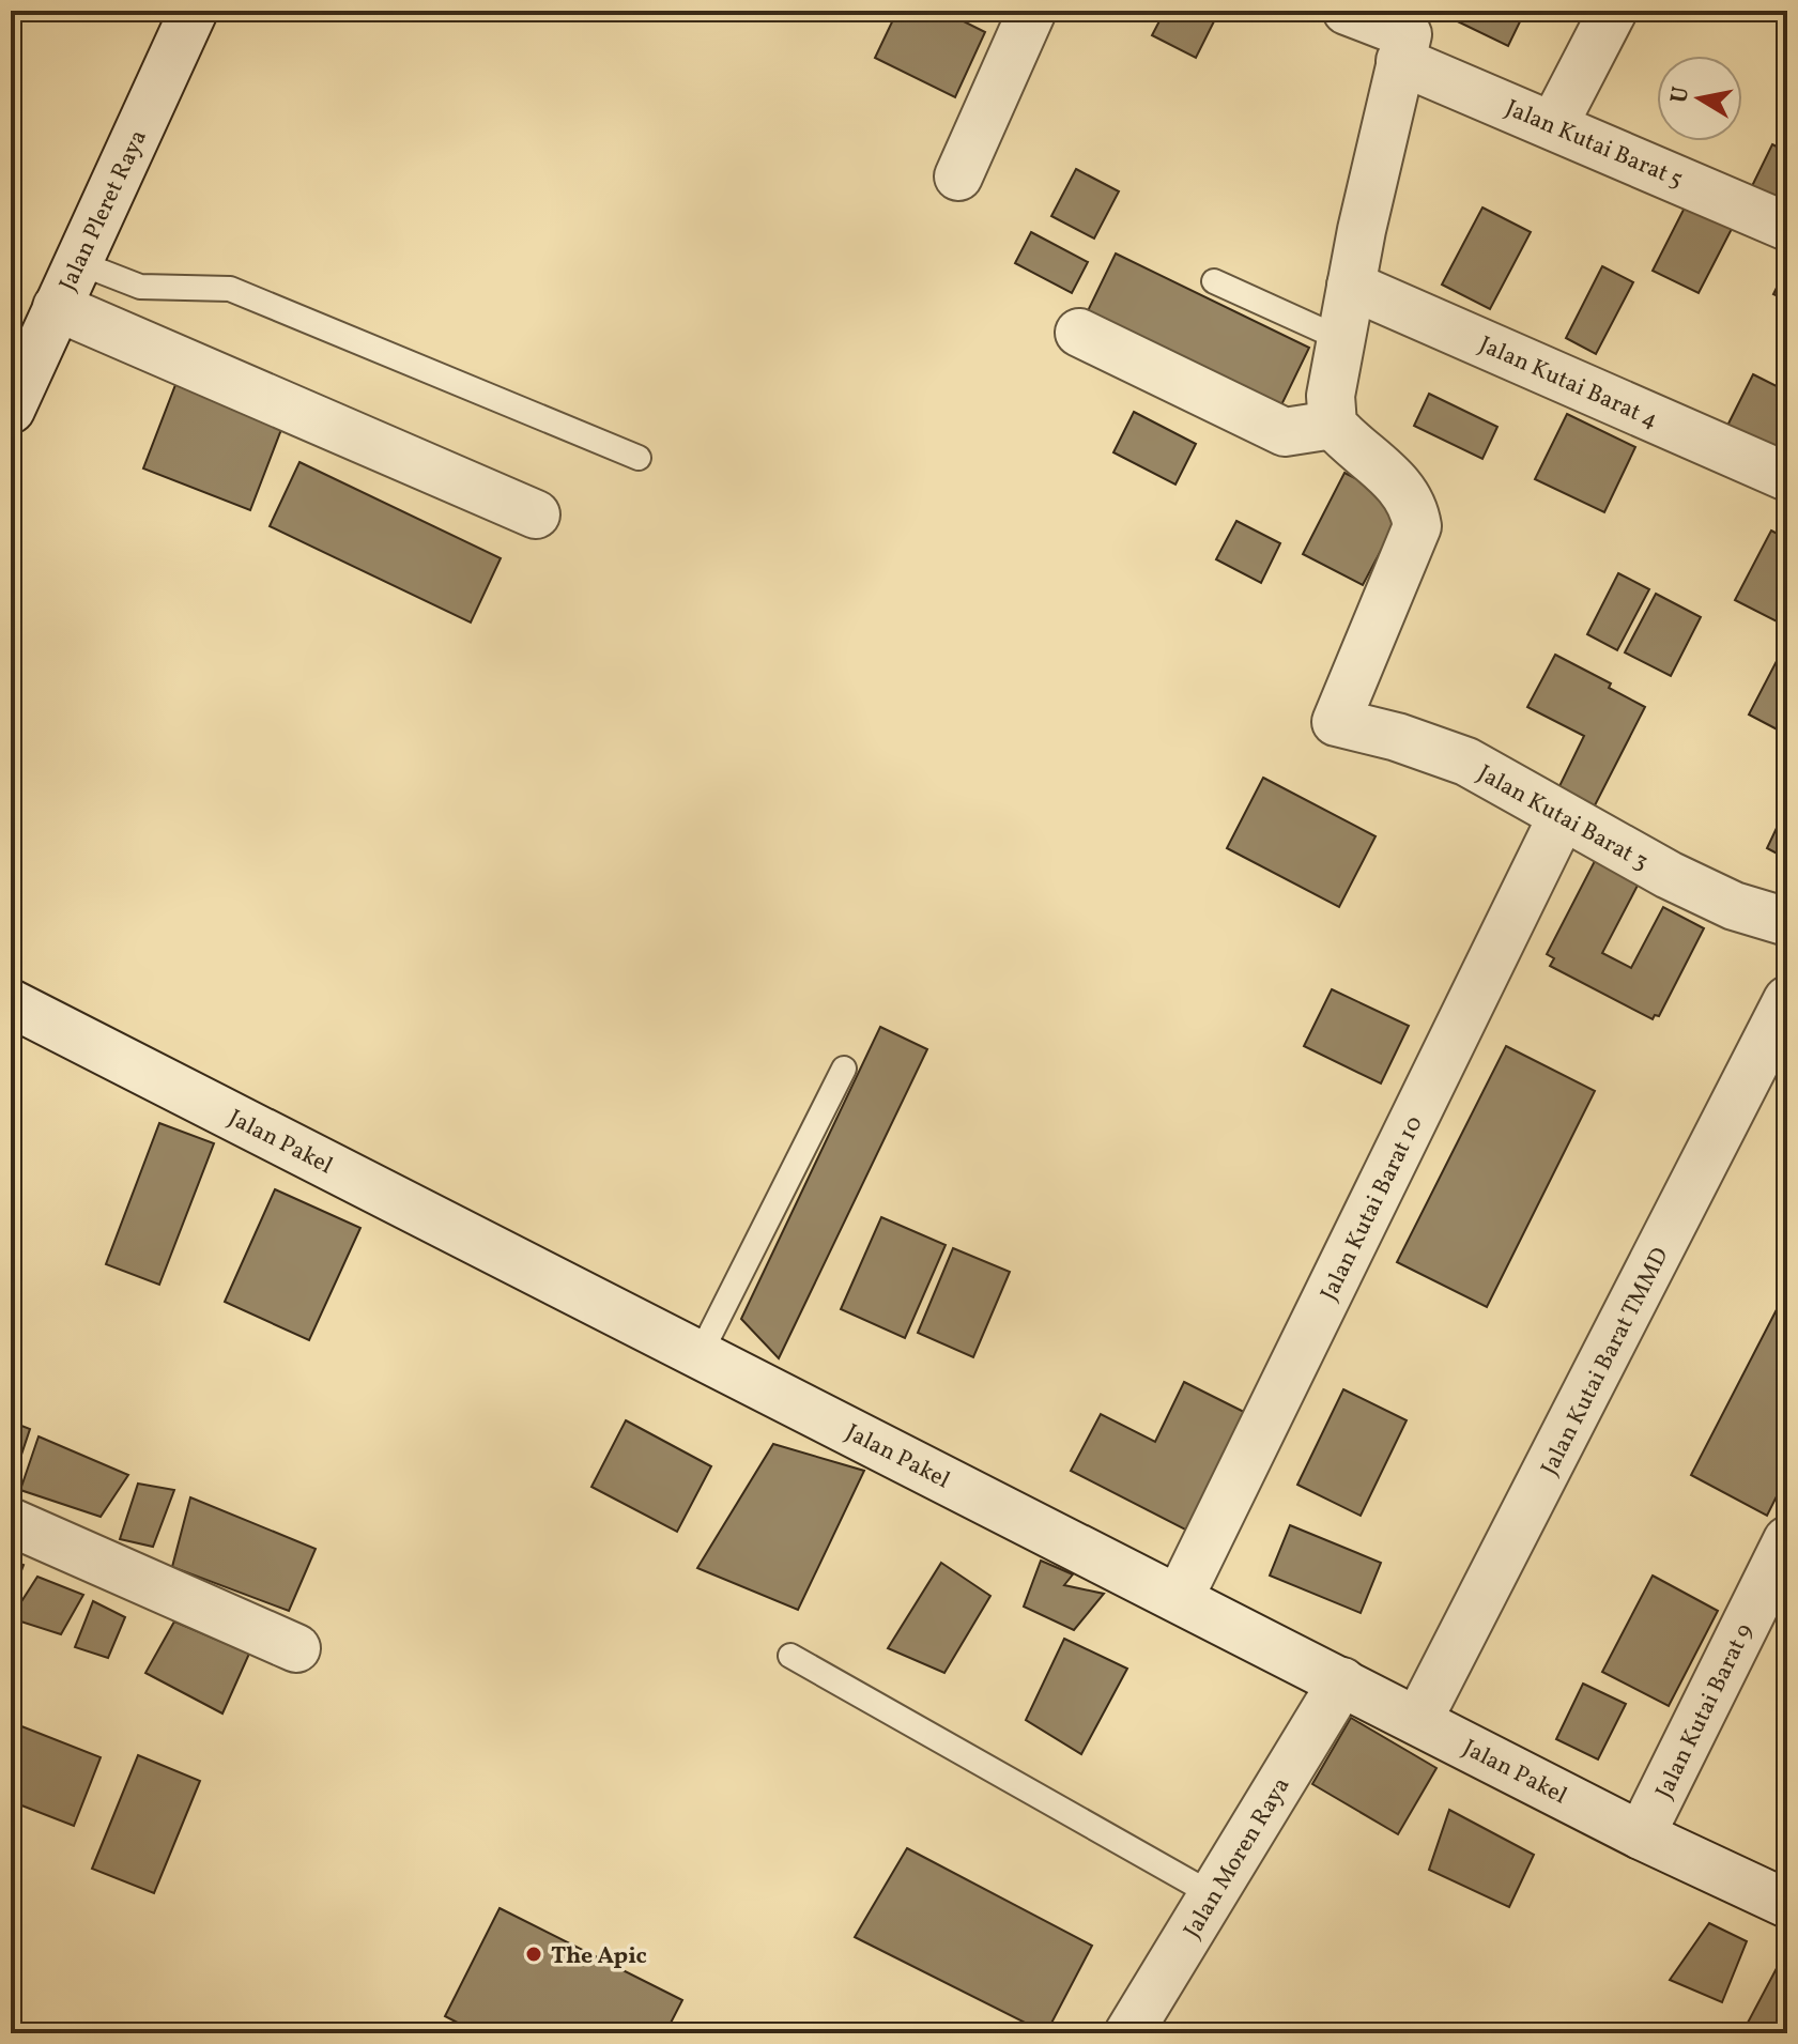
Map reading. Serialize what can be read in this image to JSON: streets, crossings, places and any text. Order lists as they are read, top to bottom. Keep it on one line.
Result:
{"streets":{"street":["Jalan Kutai Barat 5","Jalan Pleret Raya","Jalan Kutai Barat 4","Jalan Kutai Barat 3","Jalan Pakel","Jalan Kutai Barat 10","Jalan Kutai Barat TMMD","Jalan Kutai Barat 9","Jalan Moren Raya"]},"crossings":[["Jalan Kutai Barat 3","Jalan Kutai Barat 10"],["Jalan Pakel","Jalan Kutai Barat 10"],["Jalan Pakel","Jalan Kutai Barat TMMD"],["Jalan Pakel","Jalan Kutai Barat 9"],["Jalan Pakel","Jalan Moren Raya"]],"places":["The Apic"],"north":"left"}
